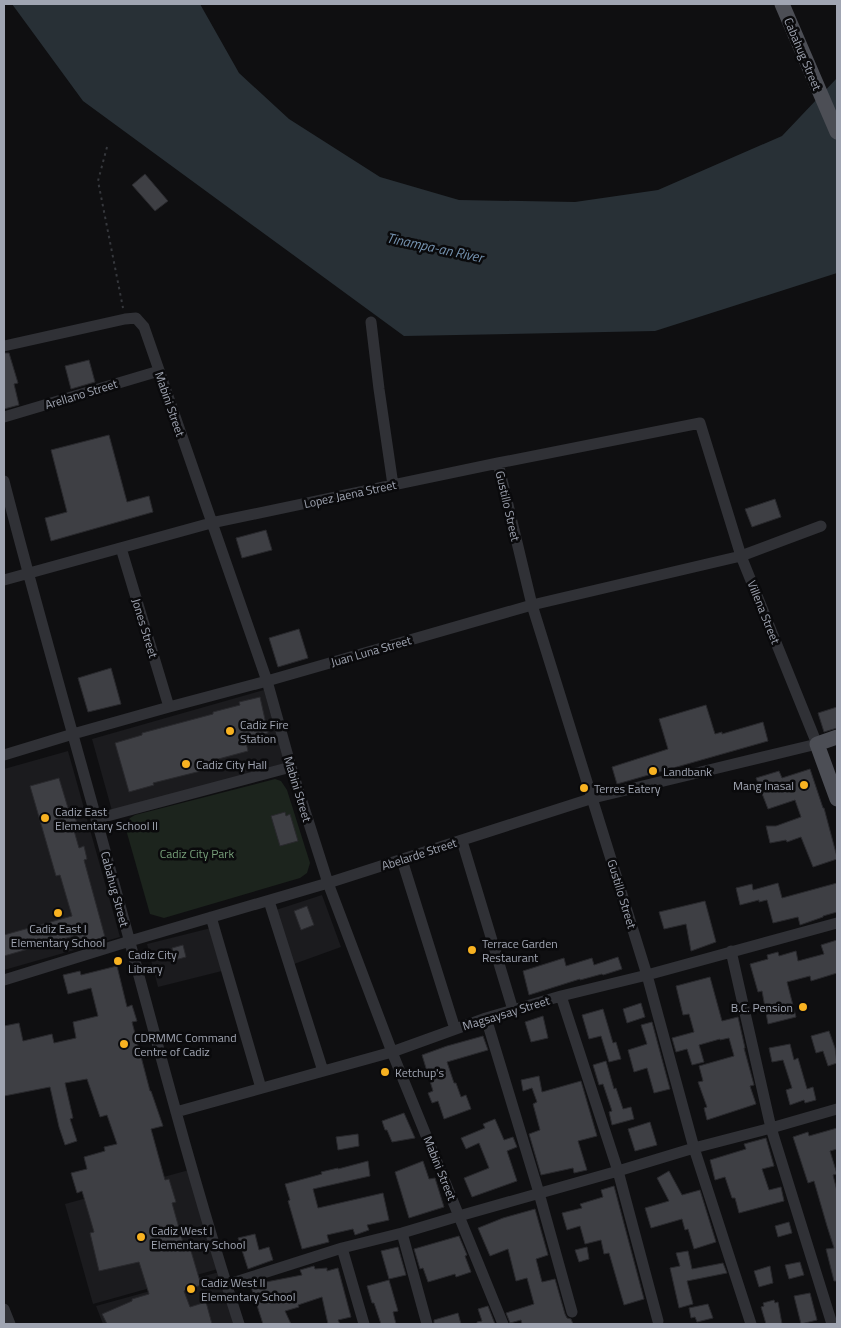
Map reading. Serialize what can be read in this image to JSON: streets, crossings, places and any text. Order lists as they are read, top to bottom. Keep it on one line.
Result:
{"streets":{"main road":["Cabahug Street","Villena Street","Abelarde Street"],"street":["Arellano Street","Mabini Street","Lopez Jaena Street","Gustillo Street","Jones Street","Juan Luna Street","Magsaysay Street"]},"crossings":[["Cabahug Street","Lopez Jaena Street"],["Cabahug Street","Juan Luna Street"],["Cabahug Street","Abelarde Street"],["Cabahug Street","Magsaysay Street"],["Arellano Street","Mabini Street"],["Mabini Street","Lopez Jaena Street"],["Mabini Street","Juan Luna Street"],["Mabini Street","Abelarde Street"],["Mabini Street","Magsaysay Street"],["Lopez Jaena Street","Gustillo Street"],["Lopez Jaena Street","Villena Street"],["Lopez Jaena Street","Jones Street"],["Gustillo Street","Juan Luna Street"],["Gustillo Street","Abelarde Street"],["Gustillo Street","Magsaysay Street"],["Villena Street","Juan Luna Street"],["Villena Street","Abelarde Street"],["Jones Street","Juan Luna Street"]],"water":["Tinampa-an River"],"parks":["Cadiz City Park"],"places":["Cadiz Fire Station","Cadiz City Hall","Landbank","Mang Inasal","Terres Eatery","Cadiz East Elementary School II","Cadiz East I Elementary School","Terrace Garden Restaurant","Cadiz City Library","B.C. Pension","CDRMMC Command Centre of Cadiz","Ketchup's","Cadiz West I Elementary School","Cadiz West II Elementary School"]}
